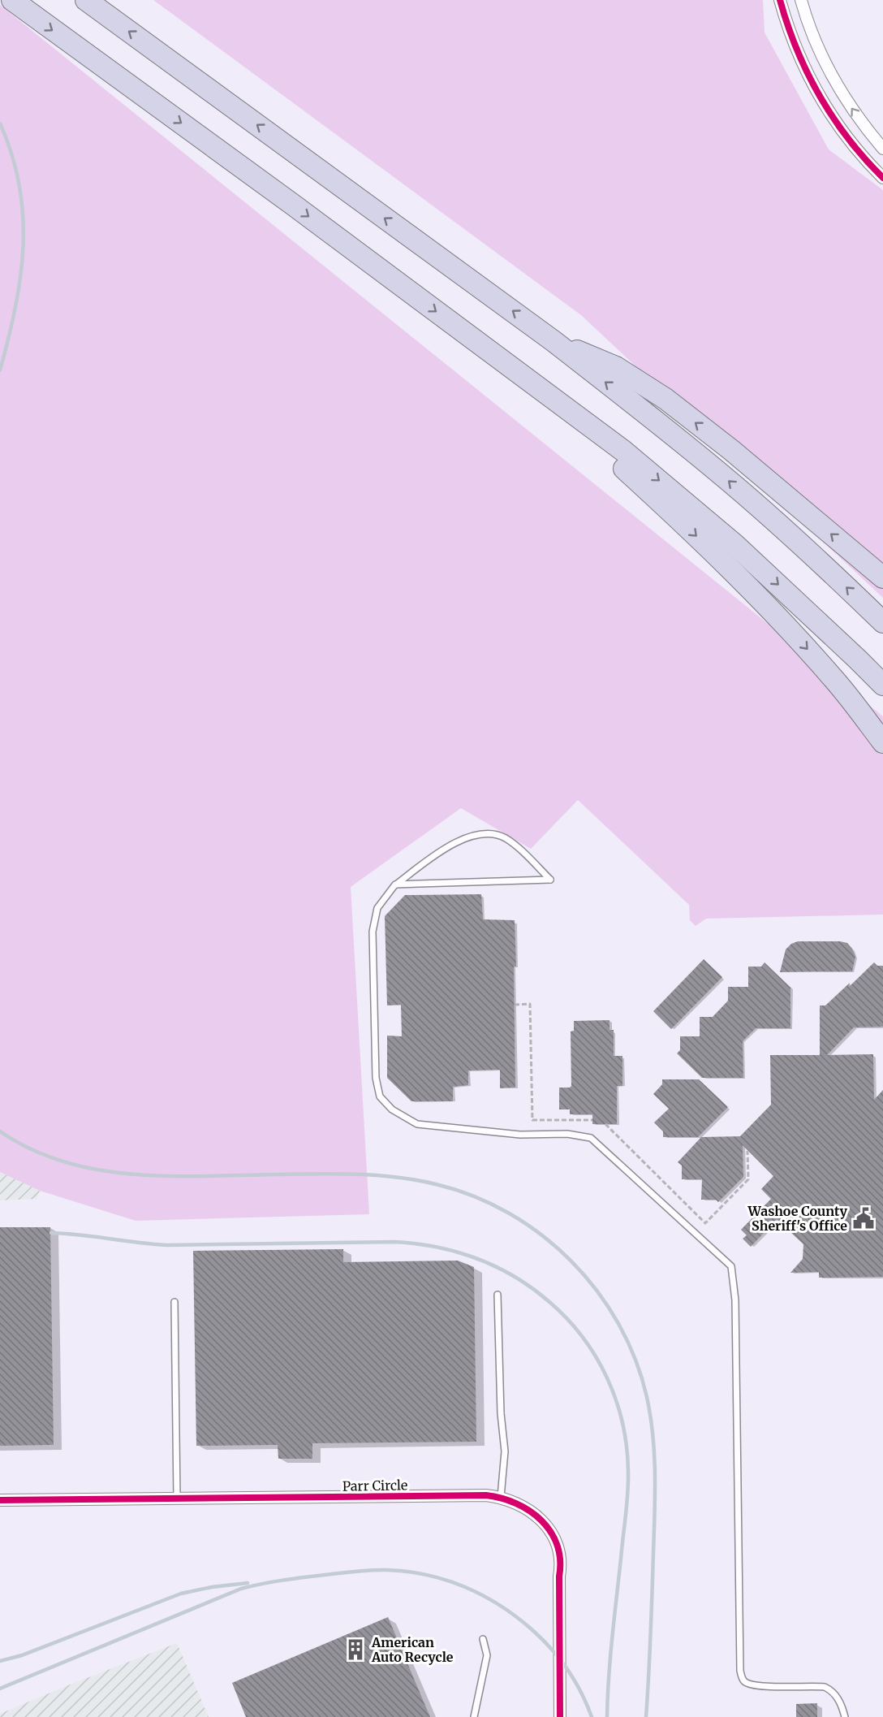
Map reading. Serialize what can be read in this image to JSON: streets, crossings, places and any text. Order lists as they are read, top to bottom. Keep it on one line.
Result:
{"streets":{"street":["Parr Circle"]},"places":{"public building":["Washoe County Sheriff's Office"],"building":["American Auto Recycle"]}}
